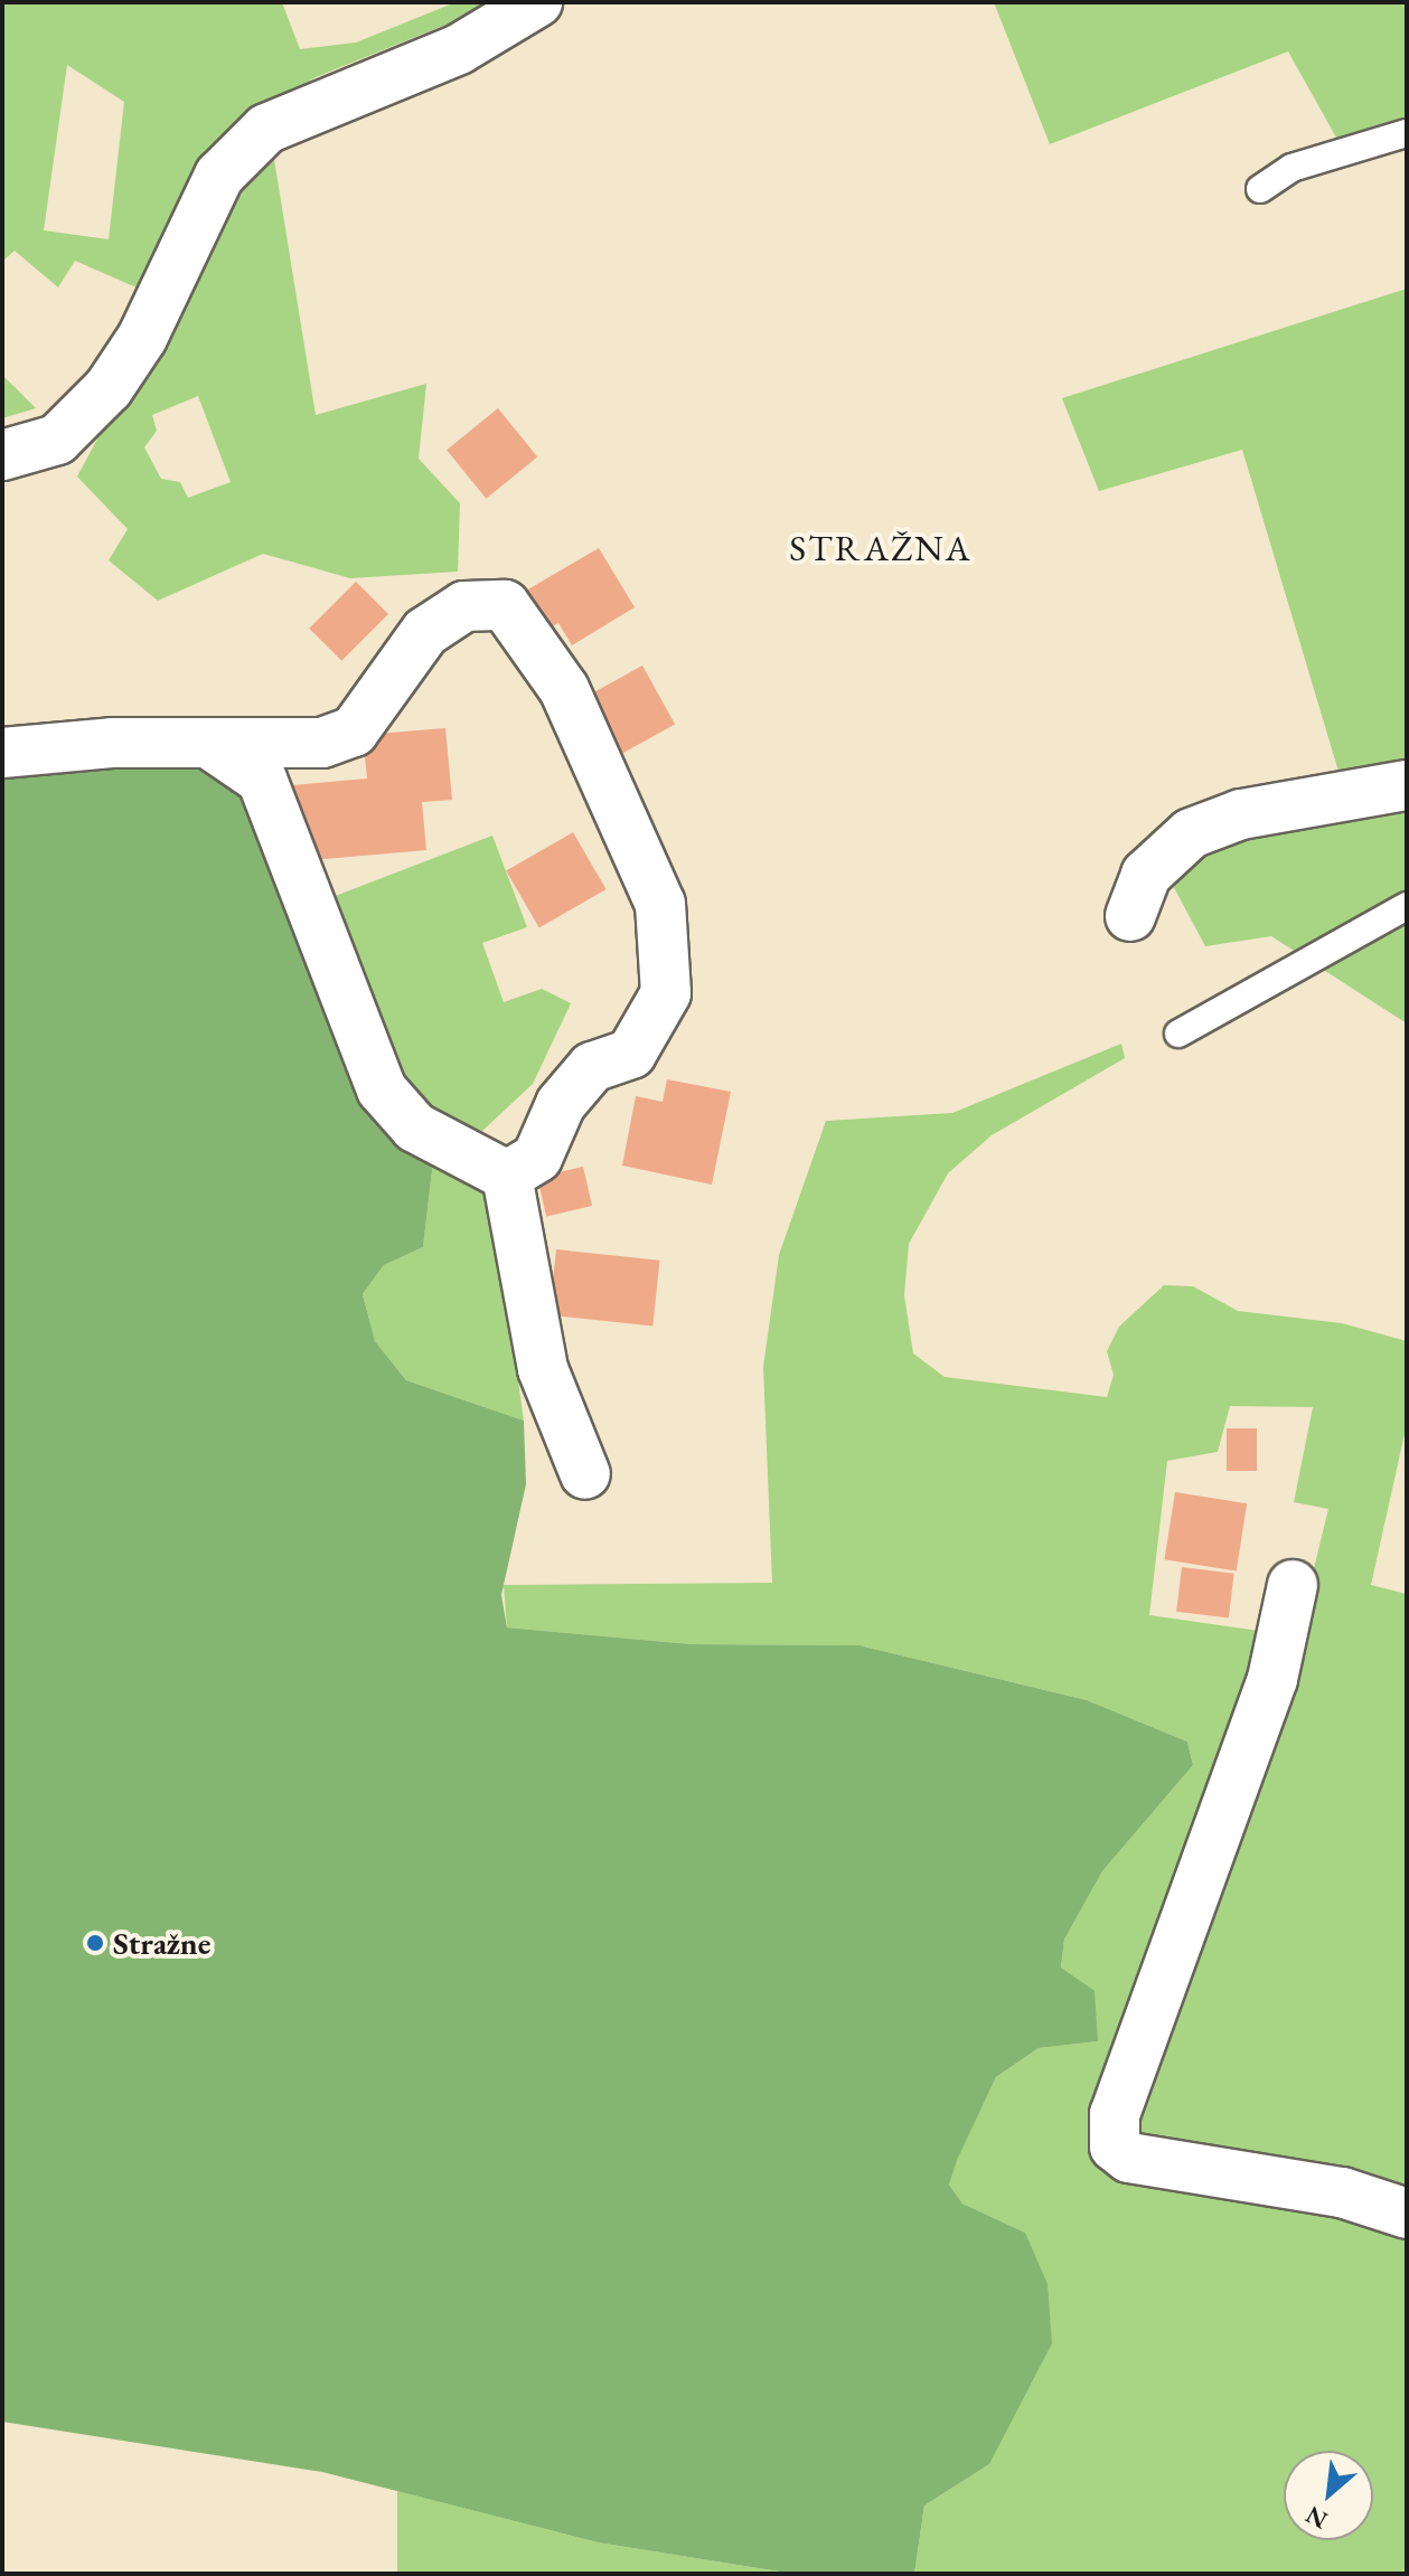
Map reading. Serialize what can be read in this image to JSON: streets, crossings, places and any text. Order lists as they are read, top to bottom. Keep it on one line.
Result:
{"districts":["STRAŽNA"],"places":["Stražne"],"north":"bottom left"}
